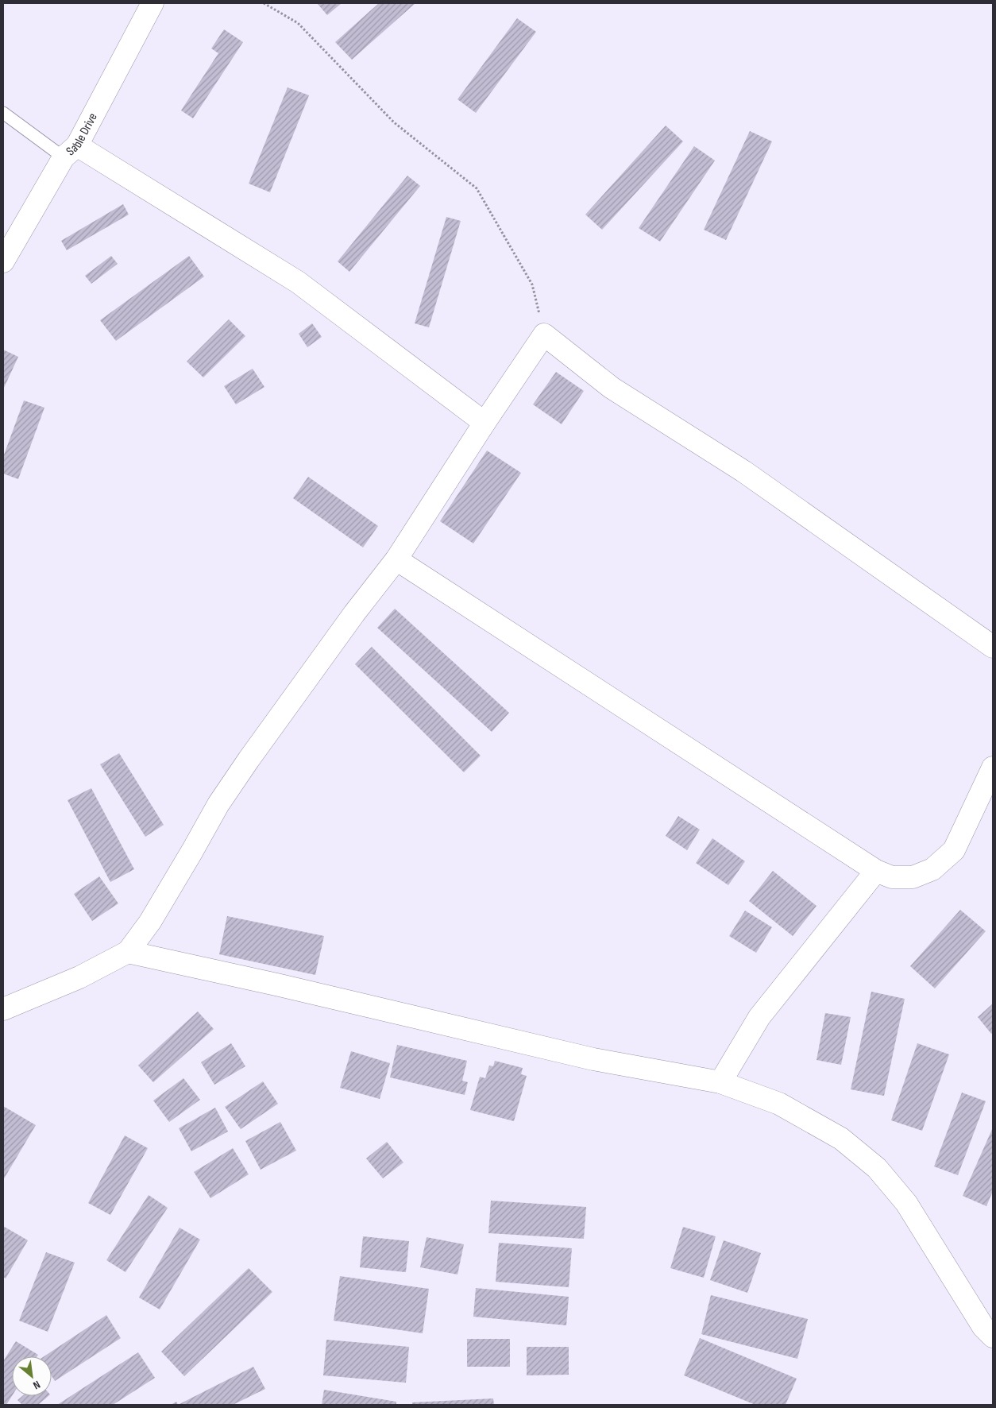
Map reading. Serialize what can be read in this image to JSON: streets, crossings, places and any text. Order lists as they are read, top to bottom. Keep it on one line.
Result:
{"streets":{"street":["Sable Drive"]},"north":"bottom right"}
